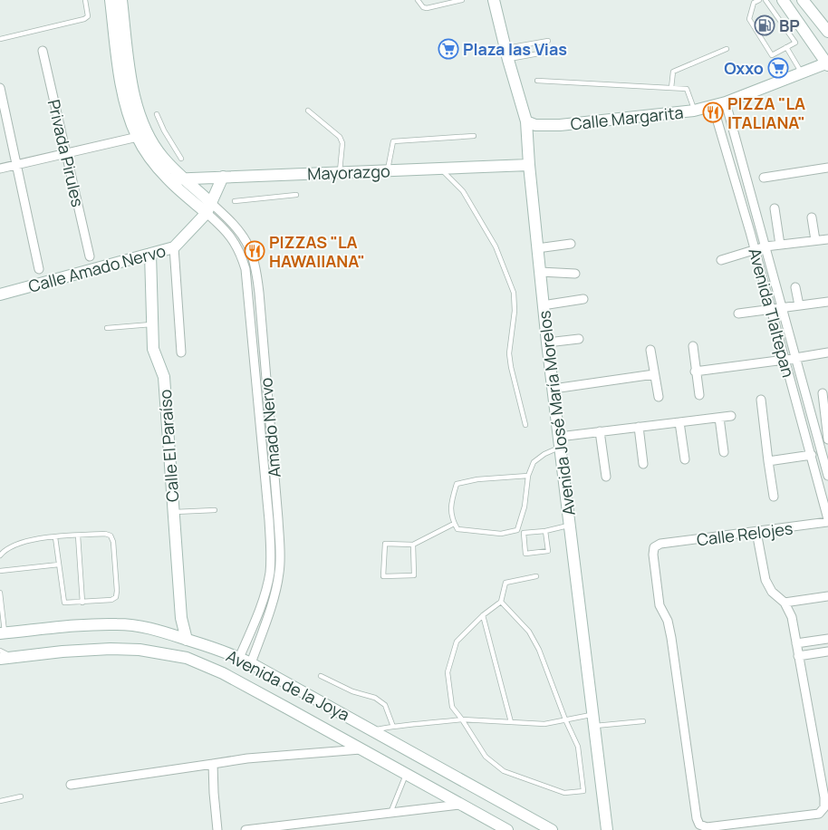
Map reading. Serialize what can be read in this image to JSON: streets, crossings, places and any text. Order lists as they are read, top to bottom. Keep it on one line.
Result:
{"streets":{"main road":["Calle Margarita","Mayorazgo","Calle Amado Nervo","Avenida José María Morelos","Calle El Paraíso","Avenida de la Joya"],"street":["Privada Pirules","Avenida Tlaltepan","Amado Nervo","Calle Relojes"]},"crossings":[["Calle Margarita","Avenida Tlaltepan"],["Calle Margarita","Avenida José María Morelos"],["Mayorazgo","Calle Amado Nervo"],["Mayorazgo","Avenida José María Morelos"],["Calle Amado Nervo","Amado Nervo"],["Calle Amado Nervo","Calle El Paraíso"],["Avenida Tlaltepan","Calle Relojes"],["Amado Nervo","Avenida de la Joya"],["Calle El Paraíso","Avenida de la Joya"]],"places":{"fuel station":["BP"],"supermarket":["Plaza las Vias","Oxxo"],"restaurant":["PIZZA \"LA ITALIANA\"","PIZZAS \"LA HAWAIIANA\""]}}
